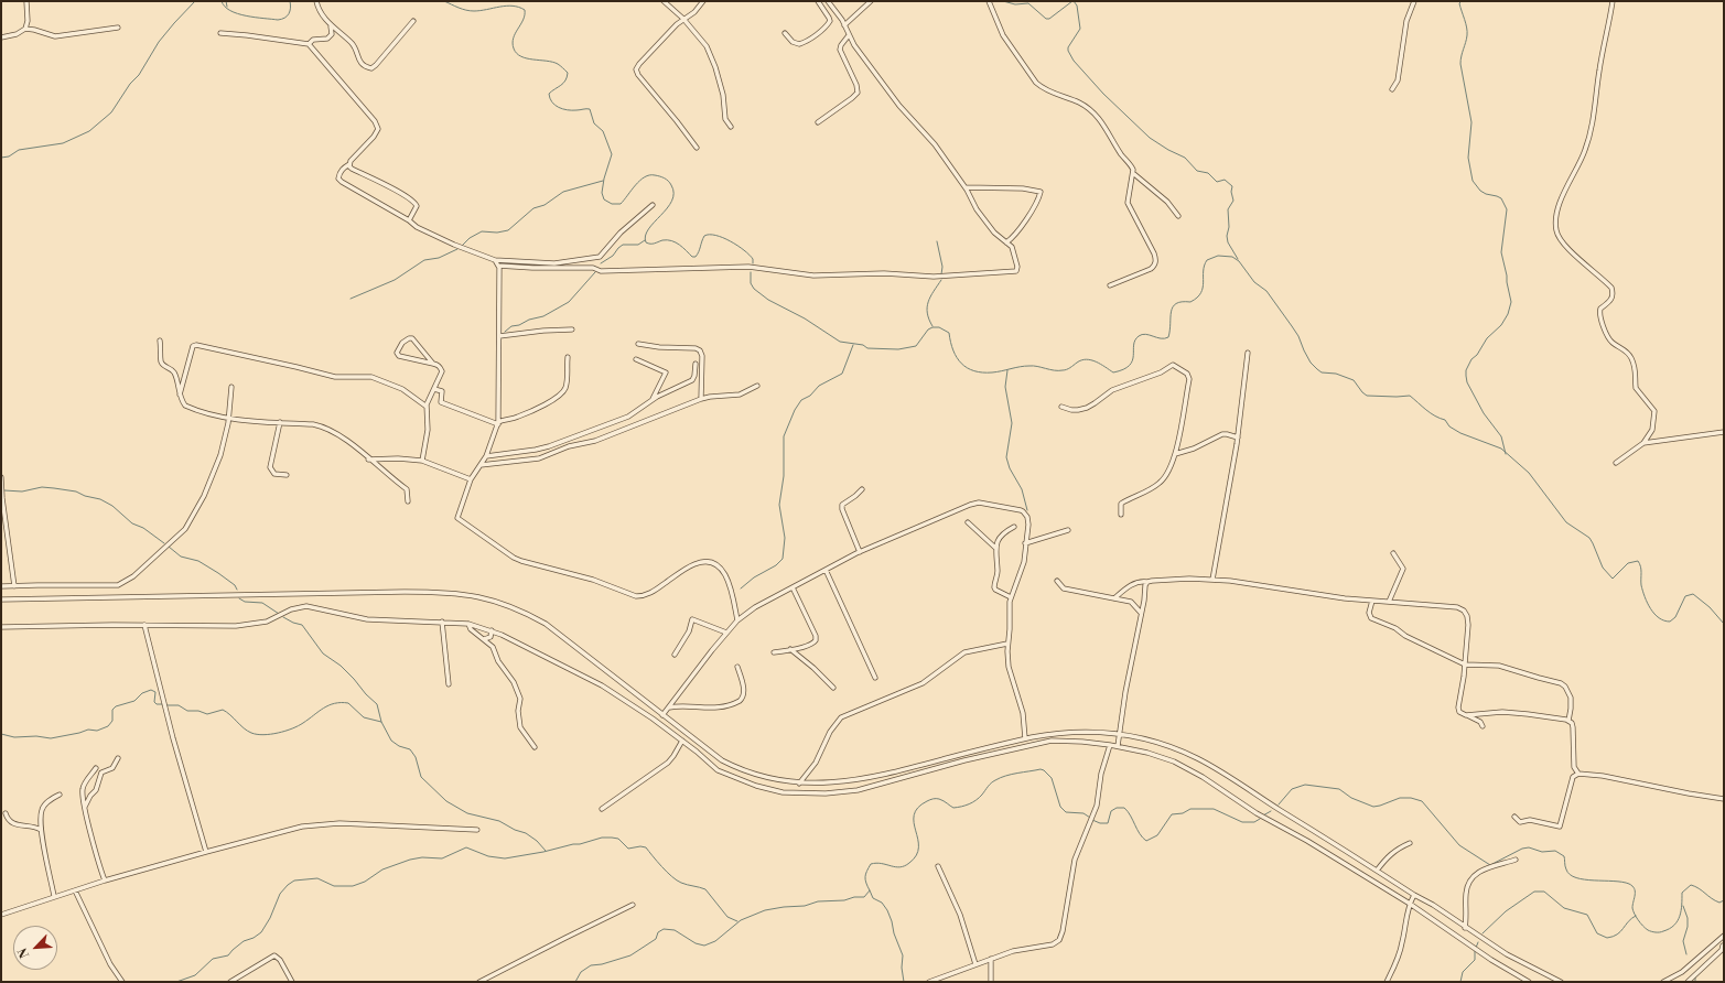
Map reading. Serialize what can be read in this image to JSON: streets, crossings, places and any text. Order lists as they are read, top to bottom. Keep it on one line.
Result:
{"north":"bottom left"}
